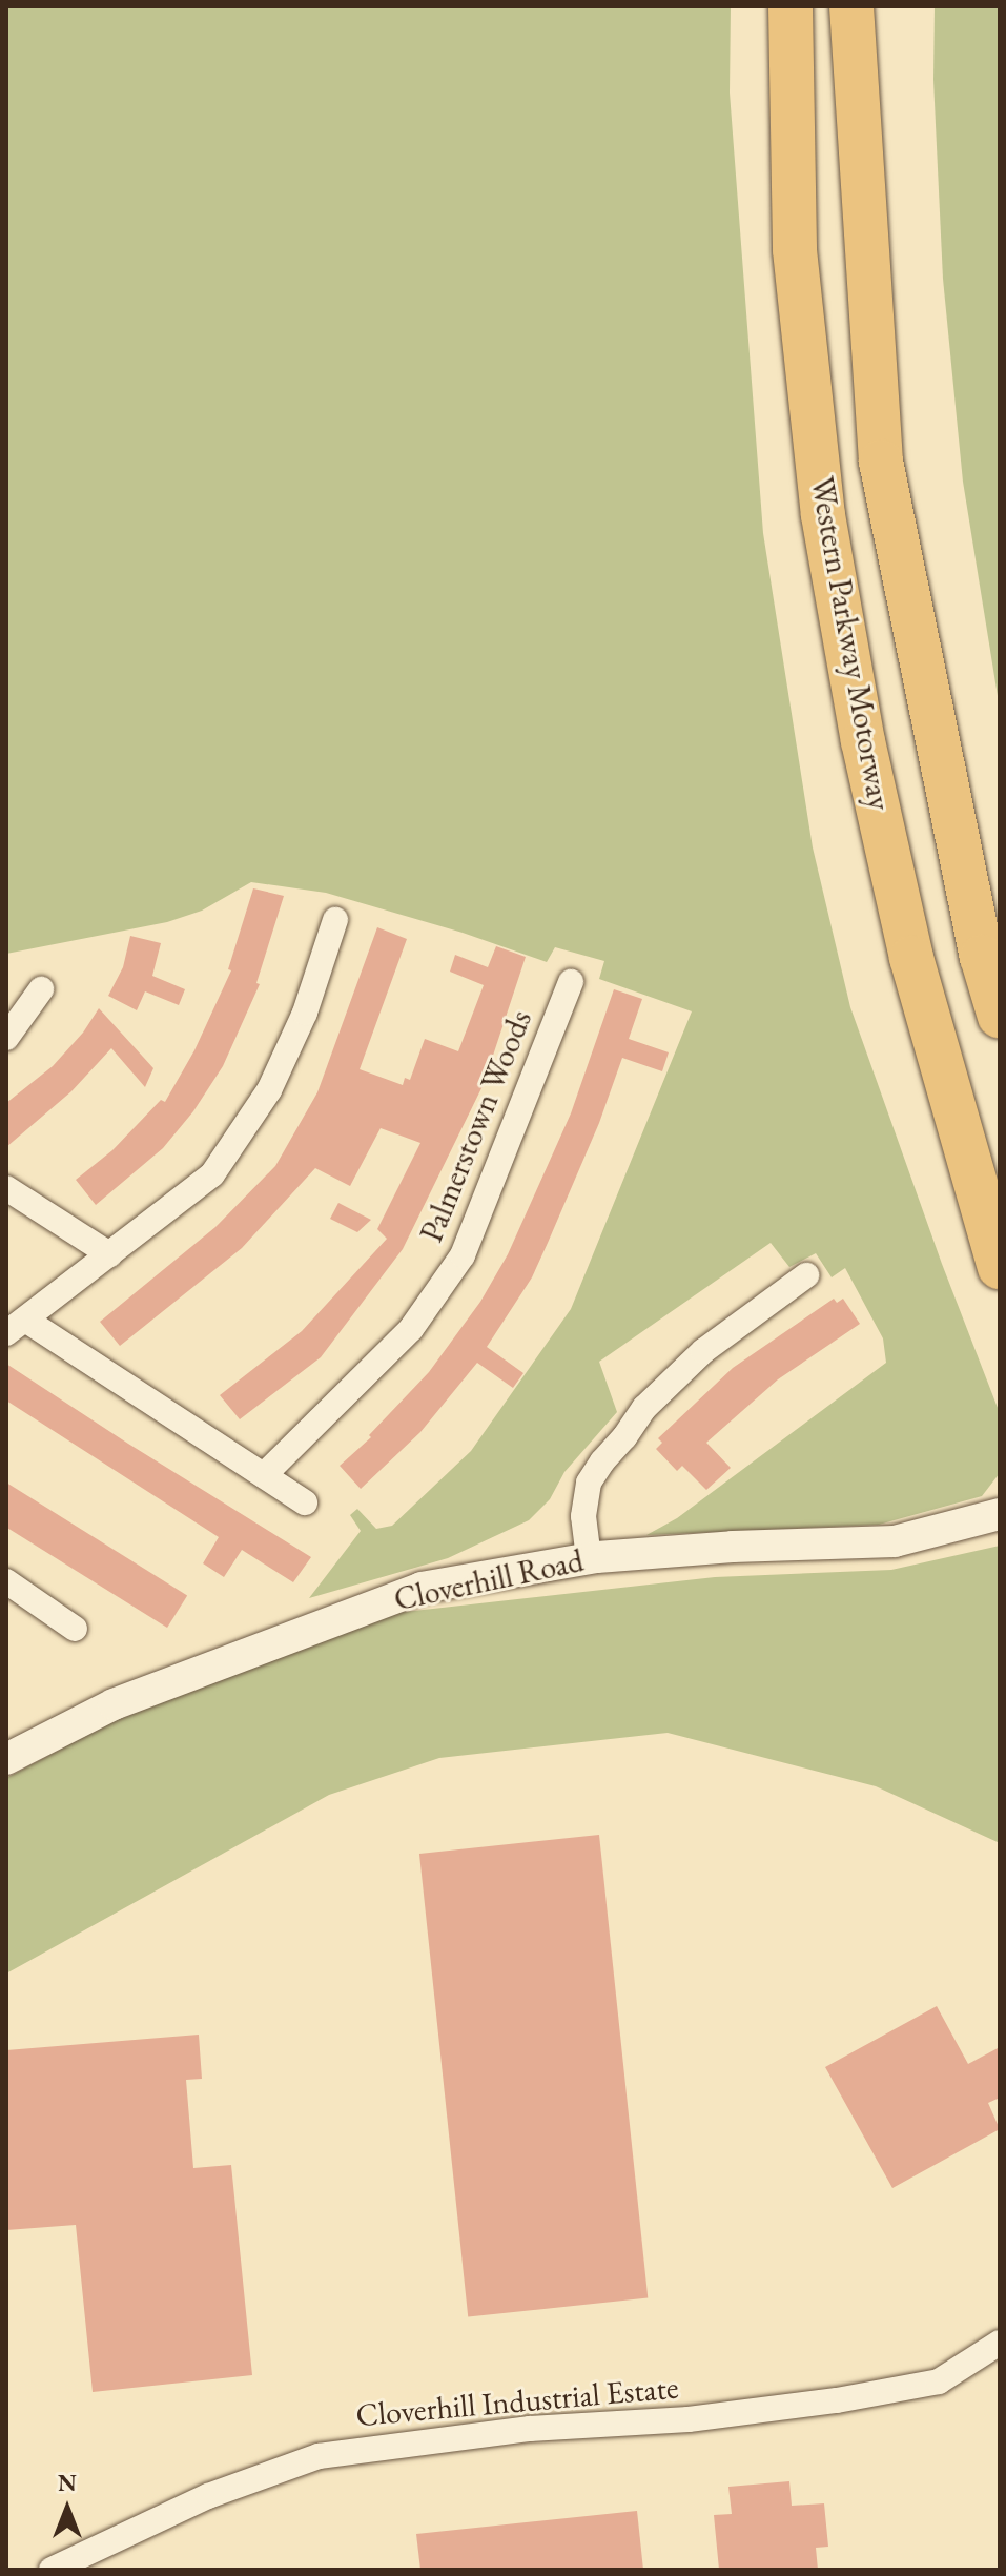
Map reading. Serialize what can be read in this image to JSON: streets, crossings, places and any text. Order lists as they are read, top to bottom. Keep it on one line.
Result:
{"streets":{"highway":["Western Parkway Motorway"],"street":["Palmerstown Woods","Cloverhill Road","Cloverhill Industrial Estate"]},"north":"top"}
